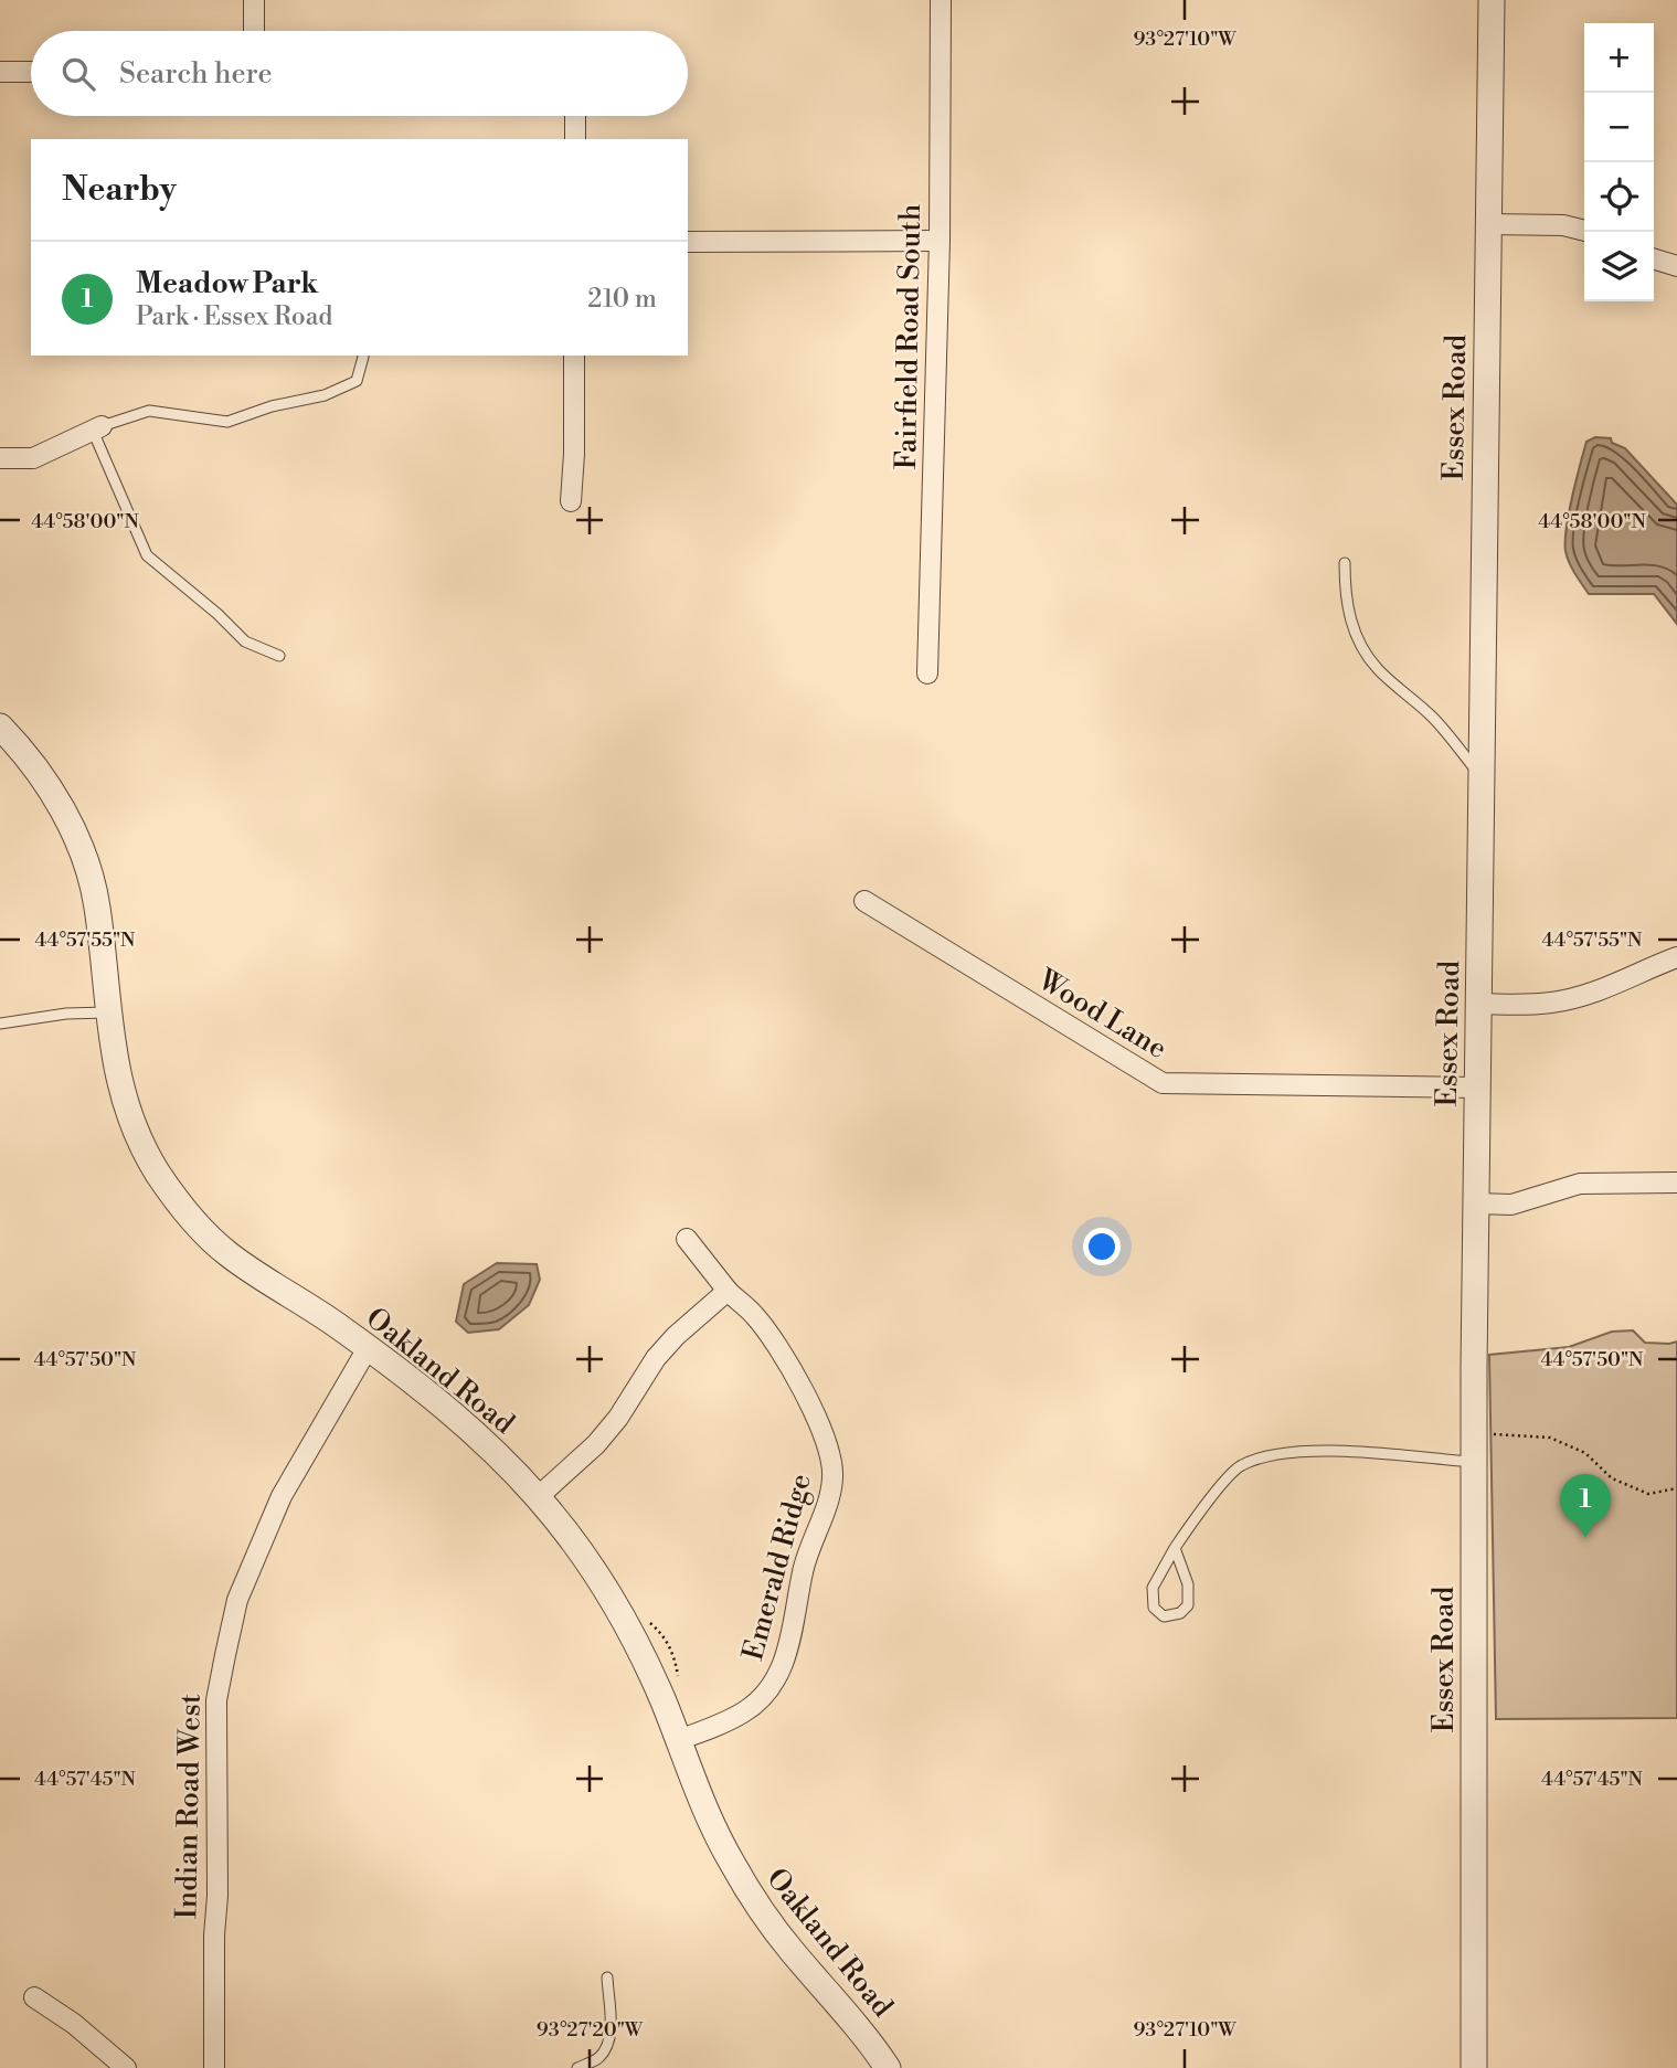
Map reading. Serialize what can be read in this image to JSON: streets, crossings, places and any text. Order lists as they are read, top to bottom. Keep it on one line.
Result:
{"streets":{"street":["Fairfield Road South","Essex Road","Wood Lane","Oakland Road","Emerald Ridge","Indian Road West"]},"crossings":[["Essex Road","Wood Lane"],["Oakland Road","Emerald Ridge"],["Oakland Road","Indian Road West"]],"page":{"map_buttons":["+","−"],"search":"Search here","heading":"Nearby","list":[{"mark":"1","name":"Meadow Park","note":"Park · Essex Road","value":"210 m"}],"pins":"1"},"coordinates":["93°27'10\"W","44°58'00\"N","44°57'55\"N","44°57'50\"N","44°57'45\"N","93°27'20\"W"]}
